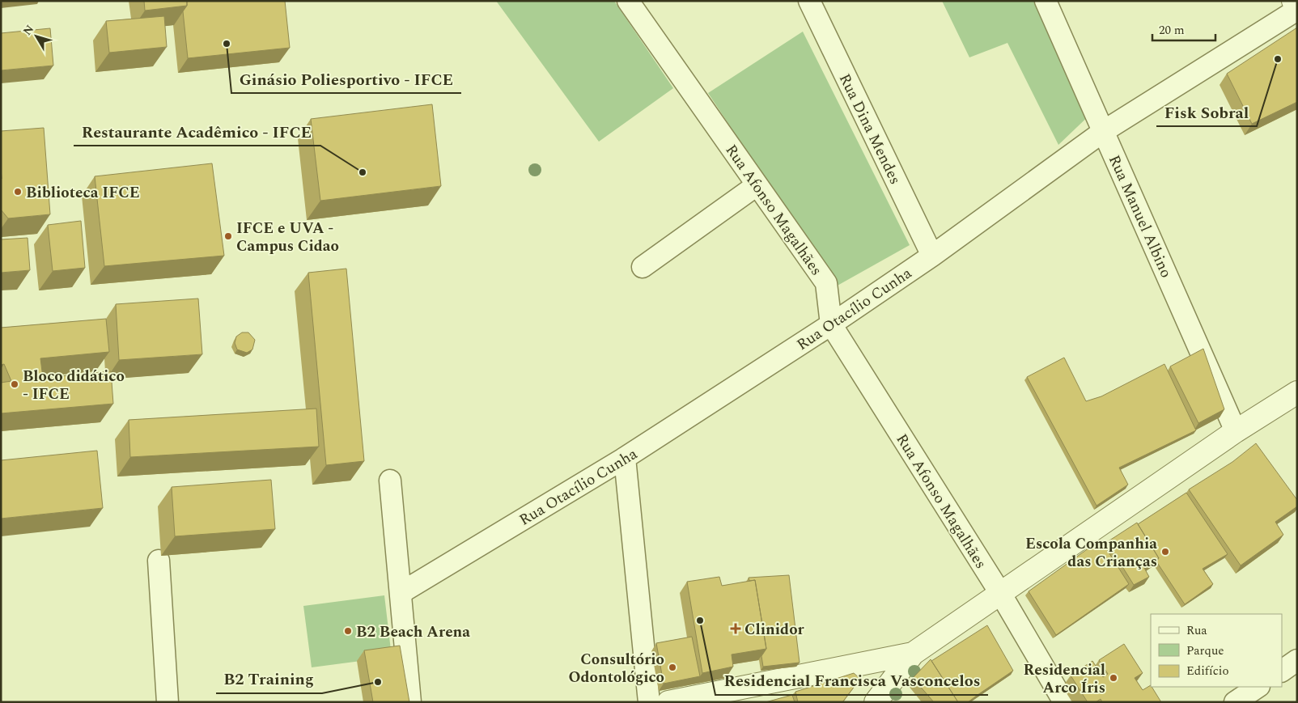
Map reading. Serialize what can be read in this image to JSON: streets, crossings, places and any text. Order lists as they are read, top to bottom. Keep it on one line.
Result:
{"streets":{"street":["Rua Dina Mendes","Rua Afonso Magalhães","Rua Manuel Albino","Rua Otacílio Cunha"]},"crossings":[["Rua Dina Mendes","Rua Otacílio Cunha"],["Rua Afonso Magalhães","Rua Otacílio Cunha"],["Rua Manuel Albino","Rua Otacílio Cunha"]],"places":{"other":["Ginásio Poliesportivo - IFCE","Fisk Sobral","Restaurante Acadêmico - IFCE","Biblioteca IFCE","IFCE e UVA - Campus Cidao","Bloco didático - IFCE","Escola Companhia das Crianças","Residencial Francisca Vasconcelos","B2 Beach Arena","Consultório Odontológico","Residencial Arco Íris","B2 Training"],"health":["Clinidor"]},"legend":["Rua","Parque","Edifício"],"scale_bar":"20 m","north":"top left"}
